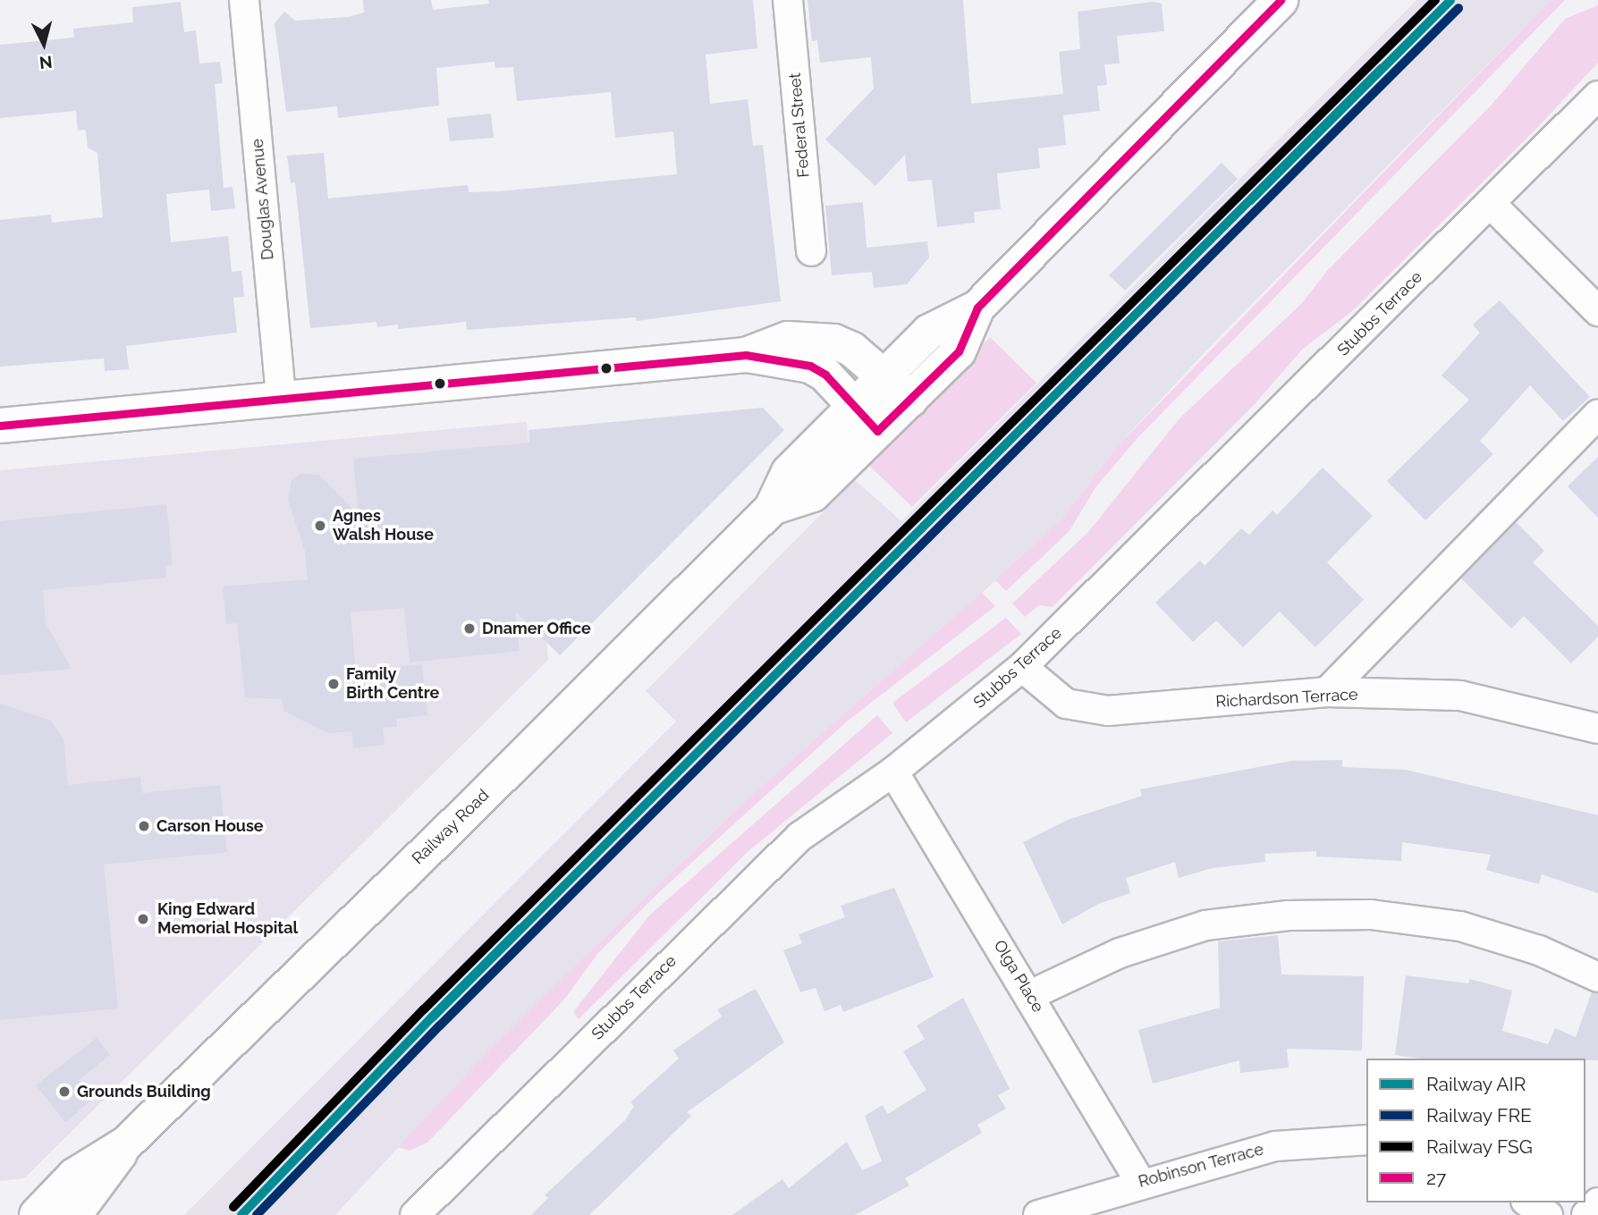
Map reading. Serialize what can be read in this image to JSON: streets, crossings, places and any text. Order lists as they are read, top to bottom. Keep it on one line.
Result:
{"streets":{"main road":["Railway Road"],"street":["Federal Street","Douglas Avenue","Stubbs Terrace","Richardson Terrace","Olga Place","Robinson Terrace"]},"crossings":[["Stubbs Terrace","Richardson Terrace"],["Stubbs Terrace","Olga Place"],["Olga Place","Robinson Terrace"]],"places":["Agnes Walsh House","Dnamer Office","Family Birth Centre","Carson House","King Edward Memorial Hospital","Grounds Building"],"lines":["rail line AIR","rail line FSG","transit line 27","rail line FRE"],"legend":["Railway AIR","Railway FRE","Railway FSG","27"],"north":"bottom"}
